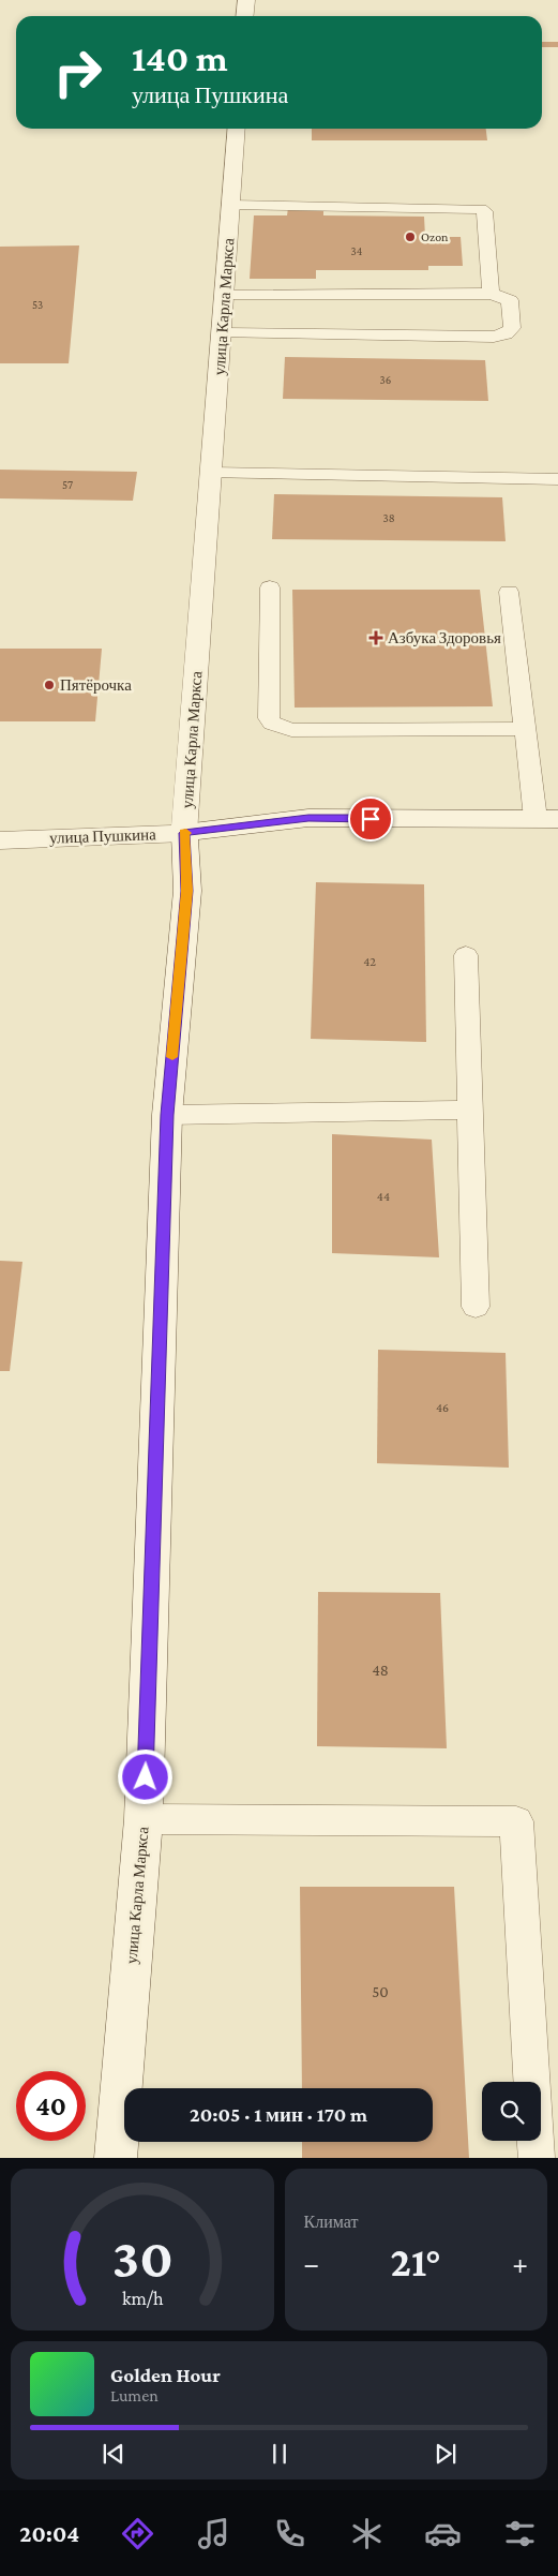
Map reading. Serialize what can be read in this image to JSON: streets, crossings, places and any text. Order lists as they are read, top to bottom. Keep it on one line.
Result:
{"streets":{"street":["улица Карла Маркса","улица Пушкина"]},"crossings":[["улица Карла Маркса","улица Пушкина"]],"places":{"other":["Ozon","Пятёрочка"],"health":["Азбука Здоровья"]},"house_numbers":["34","53","36","57","38","42","44","46","48","50"],"page":{"turn":["140 m","улица Пушкина"],"limit":"40","trip":"20:05 · 1 мин · 170 m","tile":"Климат","heat":["−","21°","+"],"song":["Golden Hour","Lumen"],"tabs":"20:04","gauge":["30","km/h"]}}
